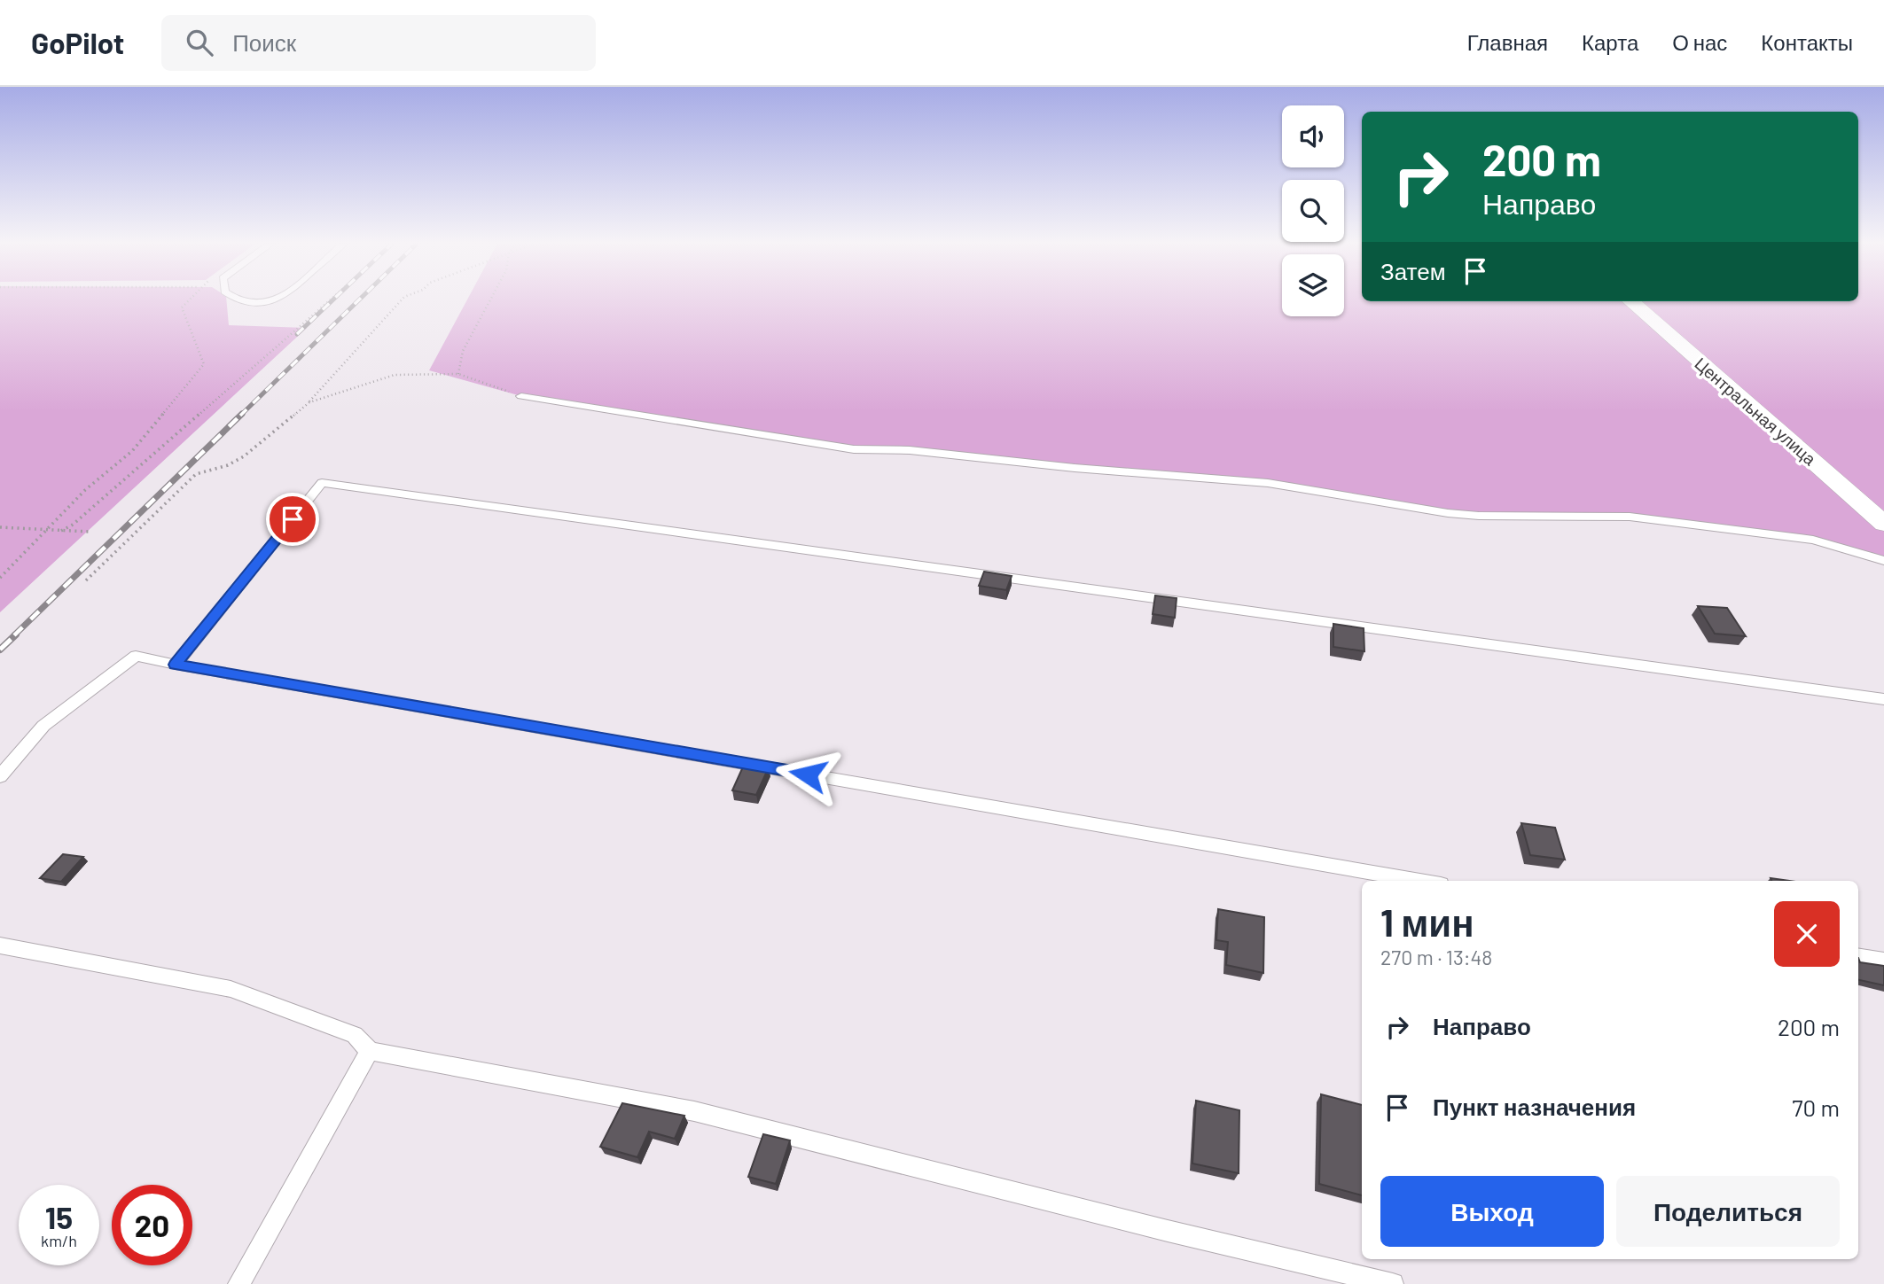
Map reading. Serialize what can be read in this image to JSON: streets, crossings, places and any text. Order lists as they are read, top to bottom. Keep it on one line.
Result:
{"streets":{"street":["Центральная улица"]},"page":{"header":"GoPilot","search":"Поиск","nav":["Главная","Карта","О нас","Контакты"],"turn":["200 m","Направо"],"then":"Затем","heading":["1 мин","270 m · 13:48"],"list":[{"name":"Направо","value":"200 m"},{"name":"Пункт назначения","value":"70 m"}],"buttons":["Выход","Поделиться"],"speed":"15 km/h","limit":"20"}}
